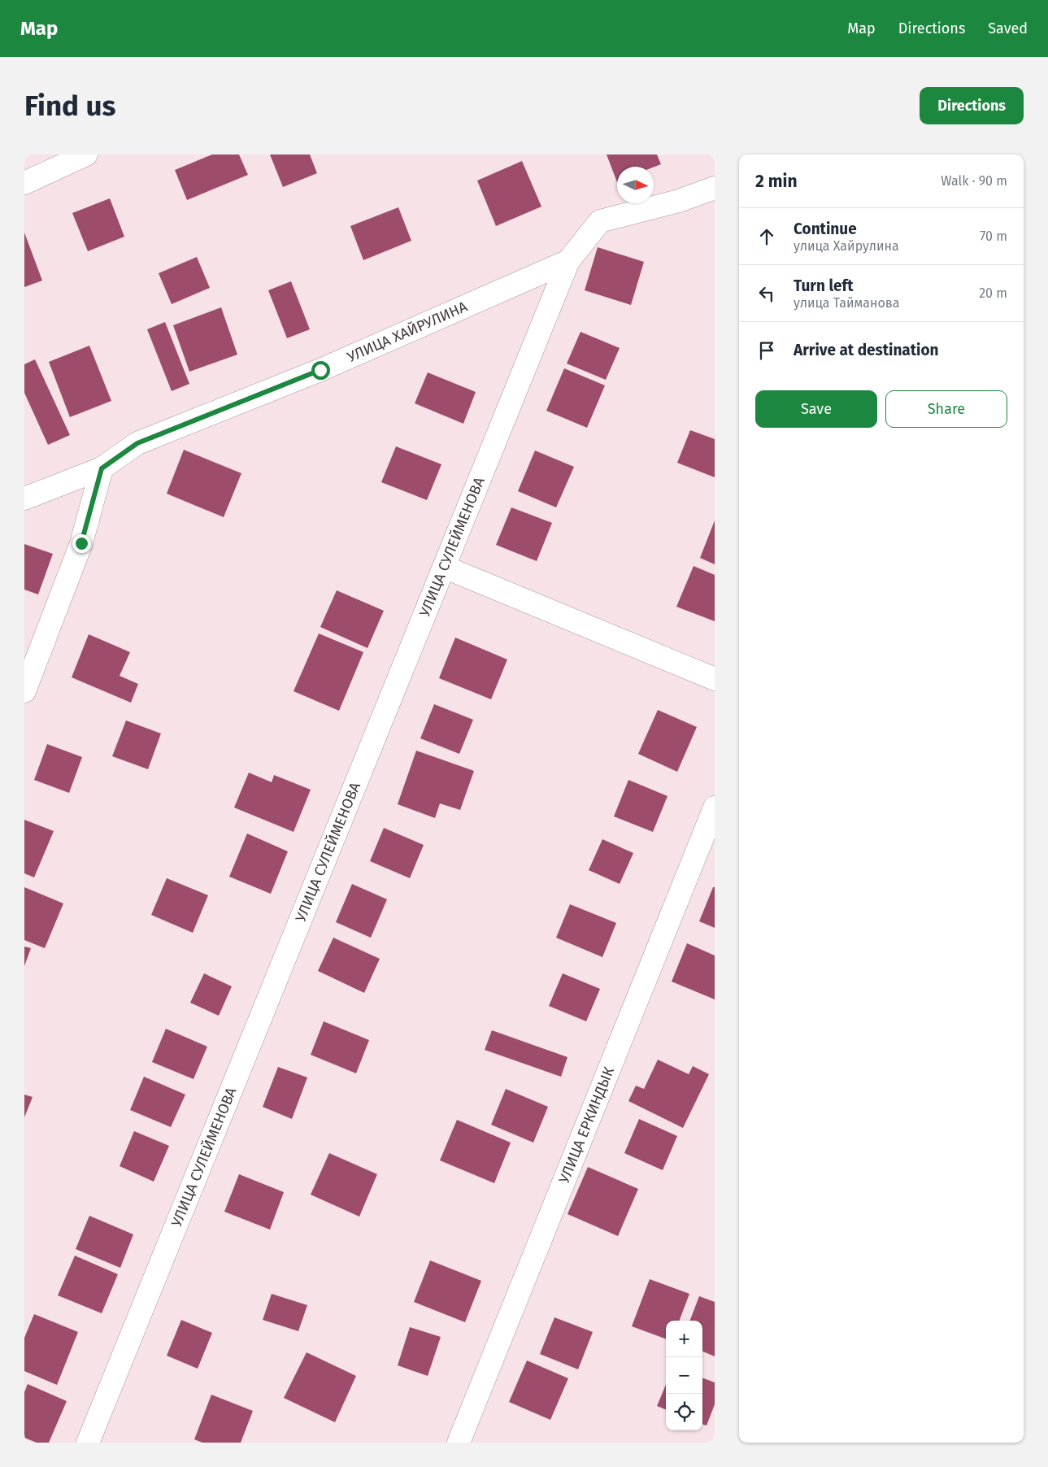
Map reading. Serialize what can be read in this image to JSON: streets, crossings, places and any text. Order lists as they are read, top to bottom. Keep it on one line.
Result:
{"streets":{"street":["УЛИЦА ХАЙРУЛИНА","УЛИЦА СУЛЕЙМЕНОВА","УЛИЦА ЕРКИНДЫК"]},"crossings":[["УЛИЦА ХАЙРУЛИНА","УЛИЦА СУЛЕЙМЕНОВА"]],"north":"right","page":{"header":"Map","nav":["Map","Directions","Saved"],"buttons":["Directions",["Save","Share"]],"title":"Find us","heading":["2 min","Walk · 90 m"],"list":[["Continue","улица Хайрулина","70 m"],["Turn left","улица Тайманова","20 m"],"Arrive at destination"],"map_buttons":["+","−"]}}
